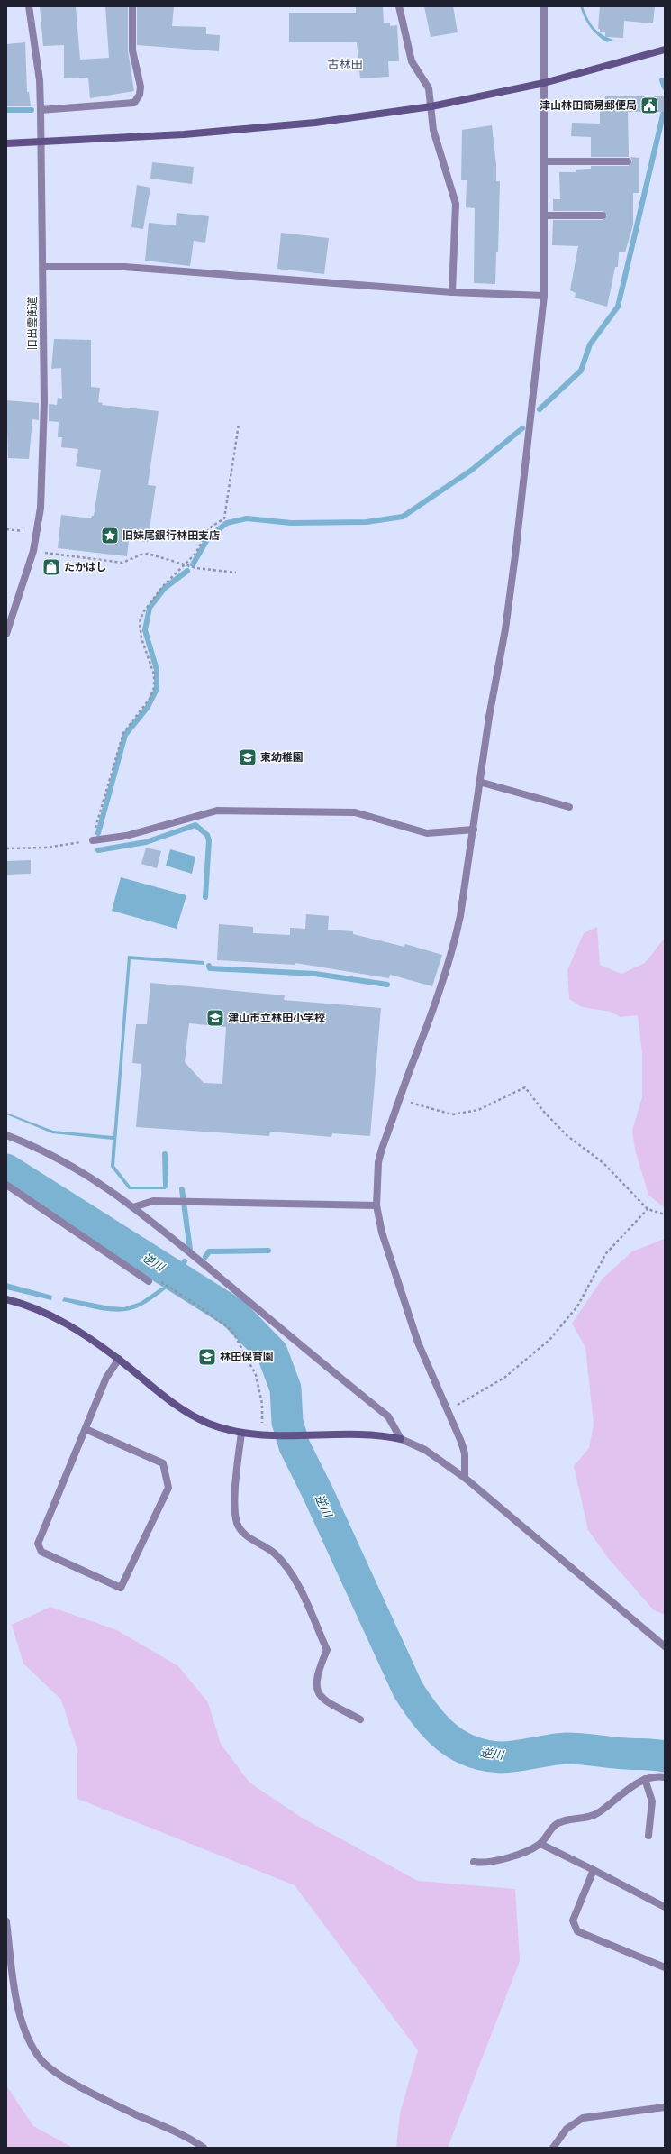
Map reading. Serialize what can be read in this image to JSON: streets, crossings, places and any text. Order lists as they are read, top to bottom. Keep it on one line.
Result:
{"streets":{"street":["旧出雲街道"]},"districts":["古林田"],"water":["逆川"],"places":{"public building":["津山林田簡易郵便局"],"place":["旧妹尾銀行林田支店"],"shop":["たかはし"],"school or university":["東幼稚園","津山市立林田小学校","林田保育園"]}}
